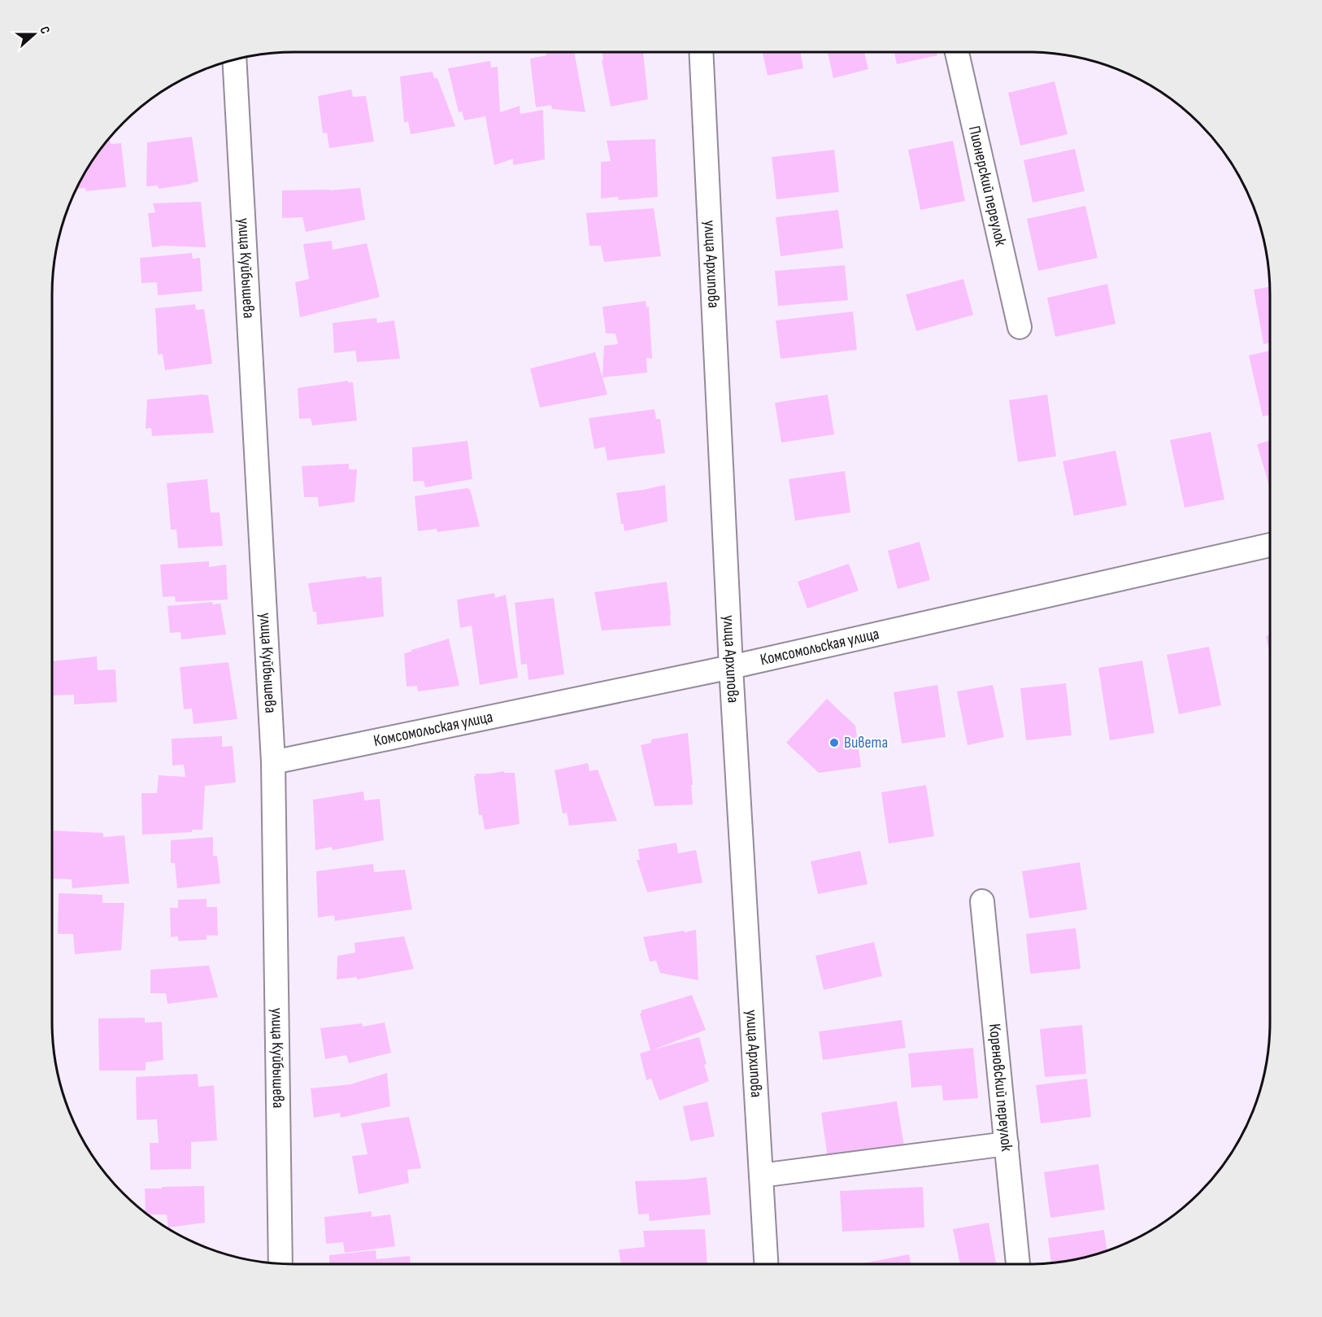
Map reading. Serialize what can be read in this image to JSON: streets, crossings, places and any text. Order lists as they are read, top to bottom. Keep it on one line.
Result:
{"streets":{"street":["Пионерский переулок","улица Архипова","улица Куйбышева","Комсомольская улица","Кореновский переулок"]},"crossings":[["улица Архипова","Комсомольская улица"],["улица Куйбышева","Комсомольская улица"]],"places":["Вивета"],"north":"right"}
